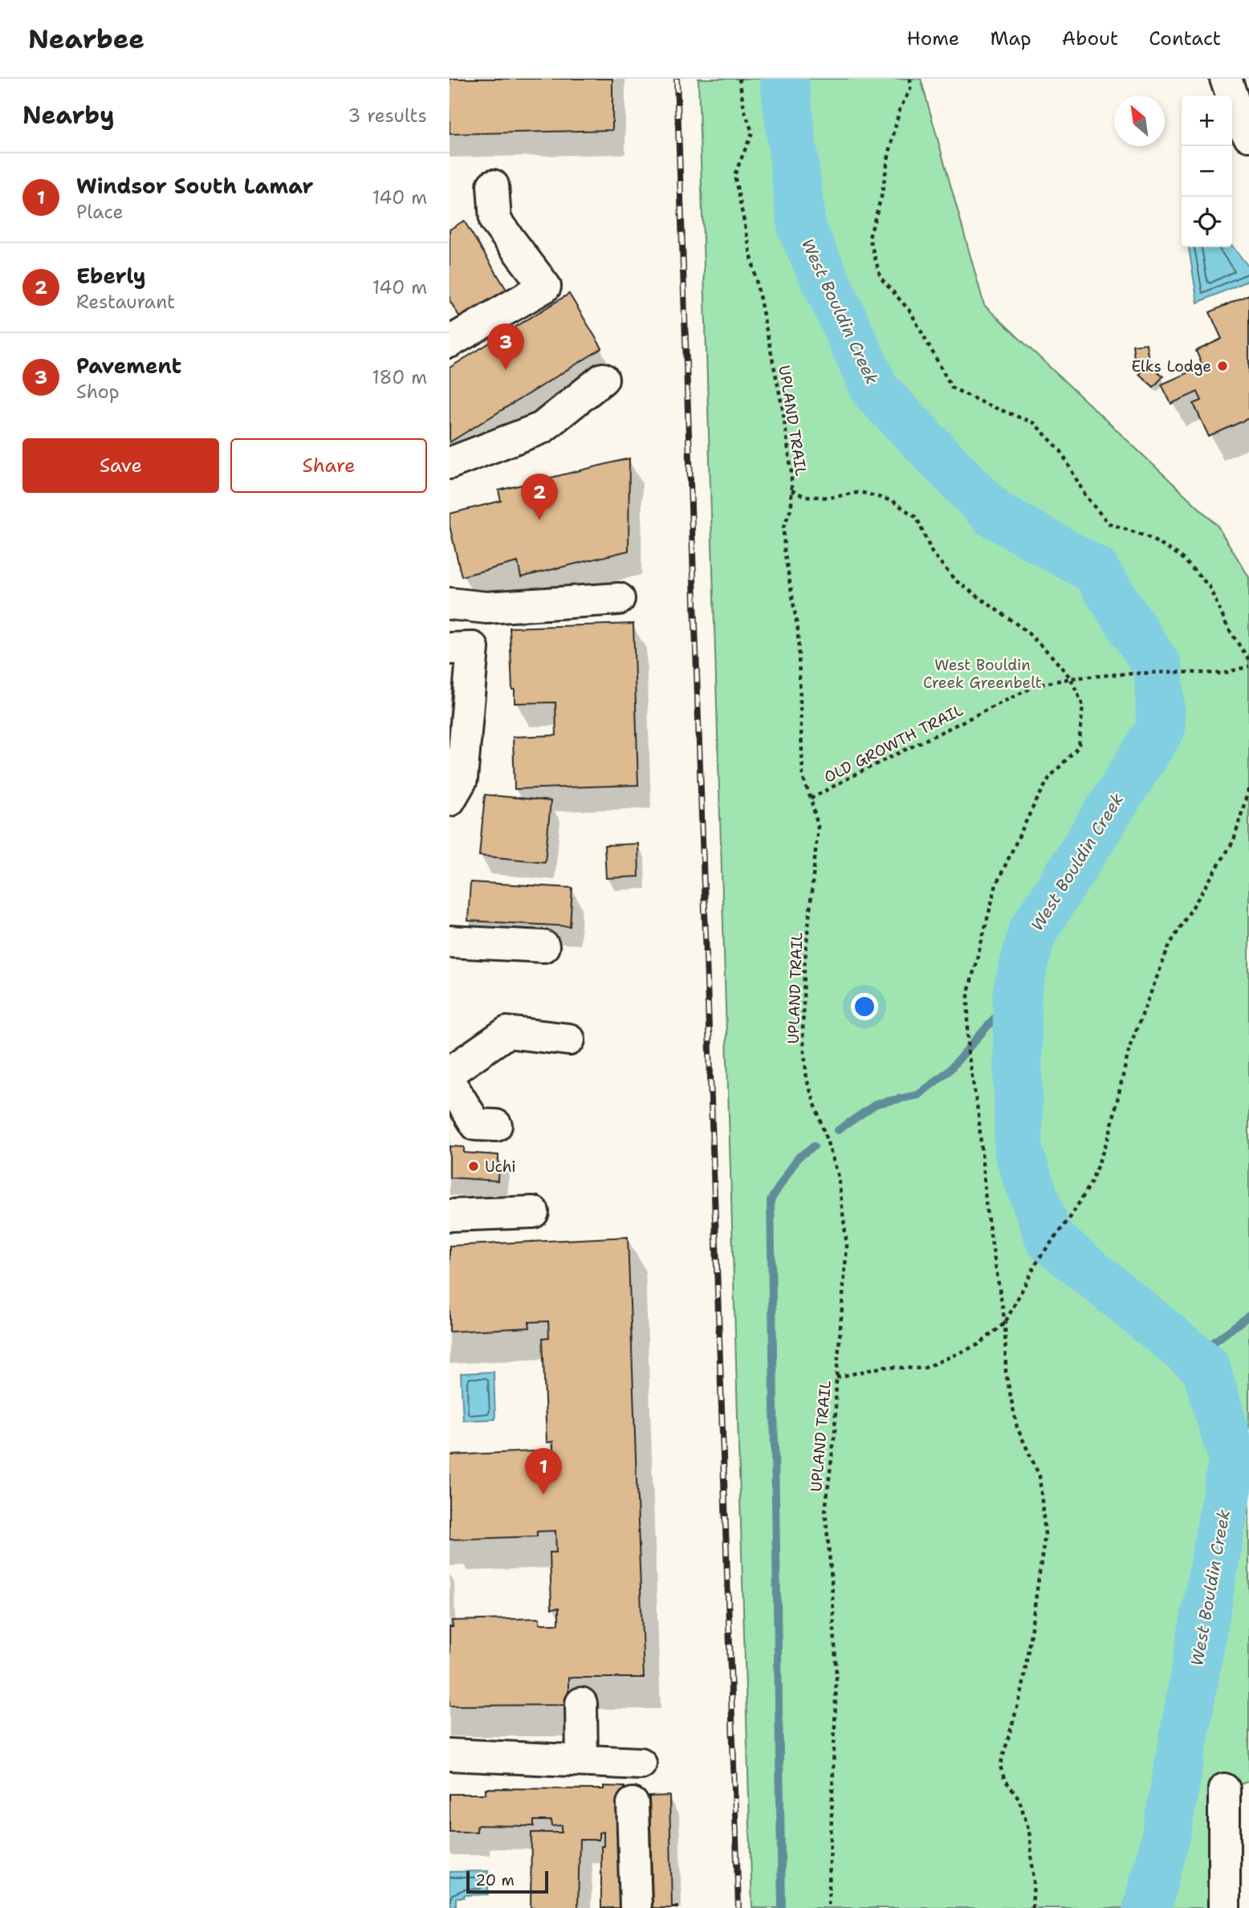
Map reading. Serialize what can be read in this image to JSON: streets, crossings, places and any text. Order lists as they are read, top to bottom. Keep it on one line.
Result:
{"streets":{"path":["UPLAND TRAIL","OLD GROWTH TRAIL"]},"crossings":[["UPLAND TRAIL","OLD GROWTH TRAIL"]],"water":["West Bouldin Creek"],"parks":["West Bouldin Creek Greenbelt"],"places":["Elks Lodge","Uchi"],"scale_bar":"20 m","north":"top left","page":{"header":"Nearbee","nav":["Home","Map","About","Contact"],"heading":["Nearby","3 results"],"map_buttons":["+","−"],"list":[{"mark":"1","name":"Windsor South Lamar","note":"Place","value":"140 m"},{"mark":"2","name":"Eberly","note":"Restaurant","value":"140 m"},{"mark":"3","name":"Pavement","note":"Shop","value":"180 m"}],"pins":["3","2","1"],"buttons":["Save","Share"],"scale":"20 m"}}
